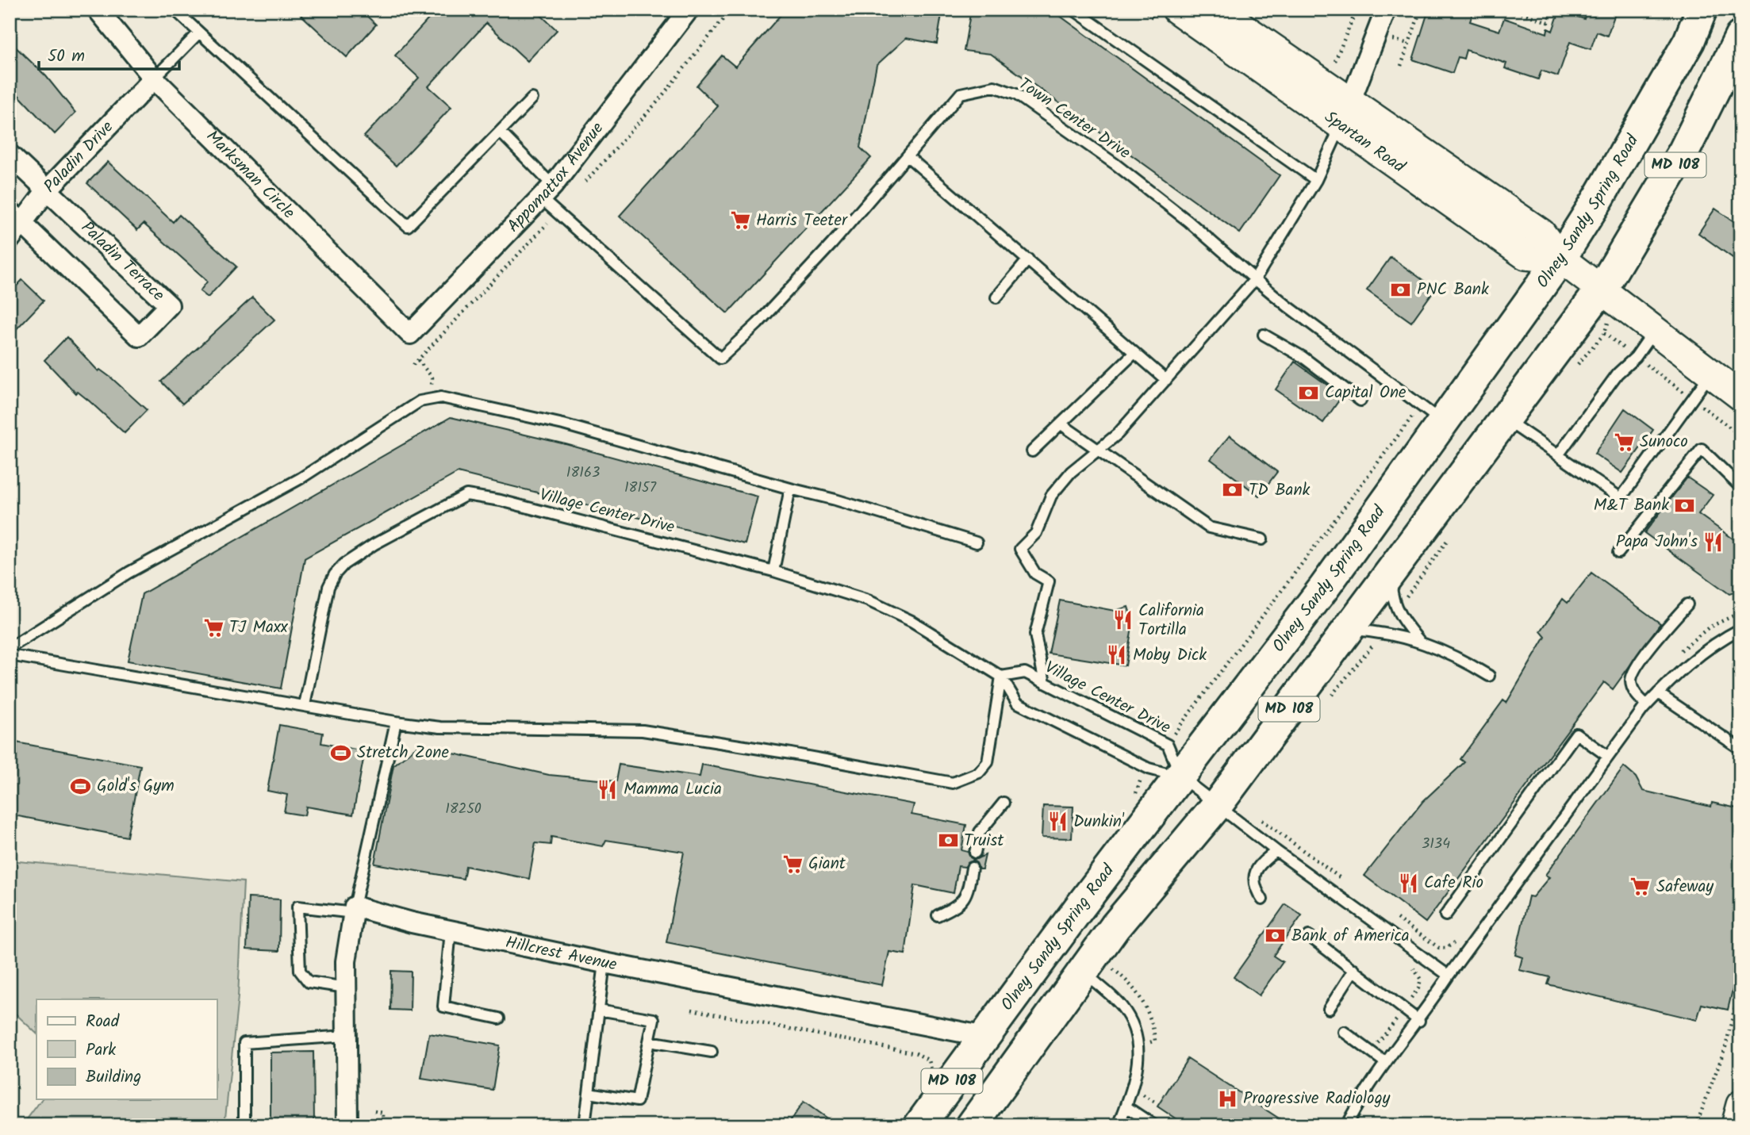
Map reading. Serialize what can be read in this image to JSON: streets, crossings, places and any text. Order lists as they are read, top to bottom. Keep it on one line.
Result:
{"streets":{"main road":["MD 108","Olney Sandy Spring Road"],"street":["Spartan Road","Paladin Drive","Marksman Circle","Appomattox Avenue","Paladin Terrace","Hillcrest Avenue"],"lane":["Town Center Drive","Village Center Drive"]},"crossings":[["Town Center Drive","Appomattox Avenue"],["Town Center Drive","Olney Sandy Spring Road"],["Spartan Road","MD 108"],["Spartan Road","Olney Sandy Spring Road"],["Paladin Drive","Marksman Circle"],["Paladin Drive","Paladin Terrace"],["MD 108","Village Center Drive"],["Marksman Circle","Appomattox Avenue"],["Olney Sandy Spring Road","Village Center Drive"],["Olney Sandy Spring Road","Hillcrest Avenue"]],"places":{"supermarket":["Harris Teeter","Sunoco","TJ Maxx","Giant","Safeway"],"bank":["PNC Bank","Capital One","TD Bank","M&T Bank","Truist","Bank of America"],"restaurant":["Papa John's","California Tortilla","Moby Dick","Mamma Lucia","Dunkin'","Cafe Rio"],"sports":["Stretch Zone","Gold's Gym"],"hospital":["Progressive Radiology"]},"house_numbers":["18163","18157","18250","3134"],"legend":["Road","Park","Building"],"scale_bar":"50 m"}
